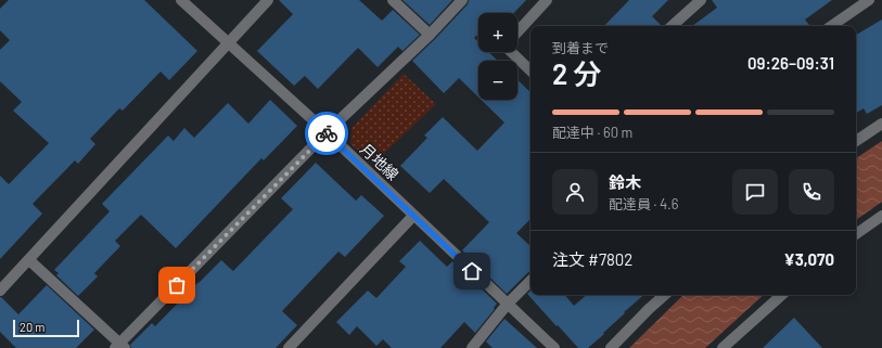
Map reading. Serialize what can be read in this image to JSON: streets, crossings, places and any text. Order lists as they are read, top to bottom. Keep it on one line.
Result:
{"streets":{"street":["月地線"]},"scale_bar":"20 m","page":{"map_buttons":["+","−"],"heading":["2 分","到着まで","09:26–09:31"],"panel":["鈴木","配達員 · 4.6","注文 #7802","¥3,070"],"bar":"配達中 · 60 m","scale":"20 m"}}
